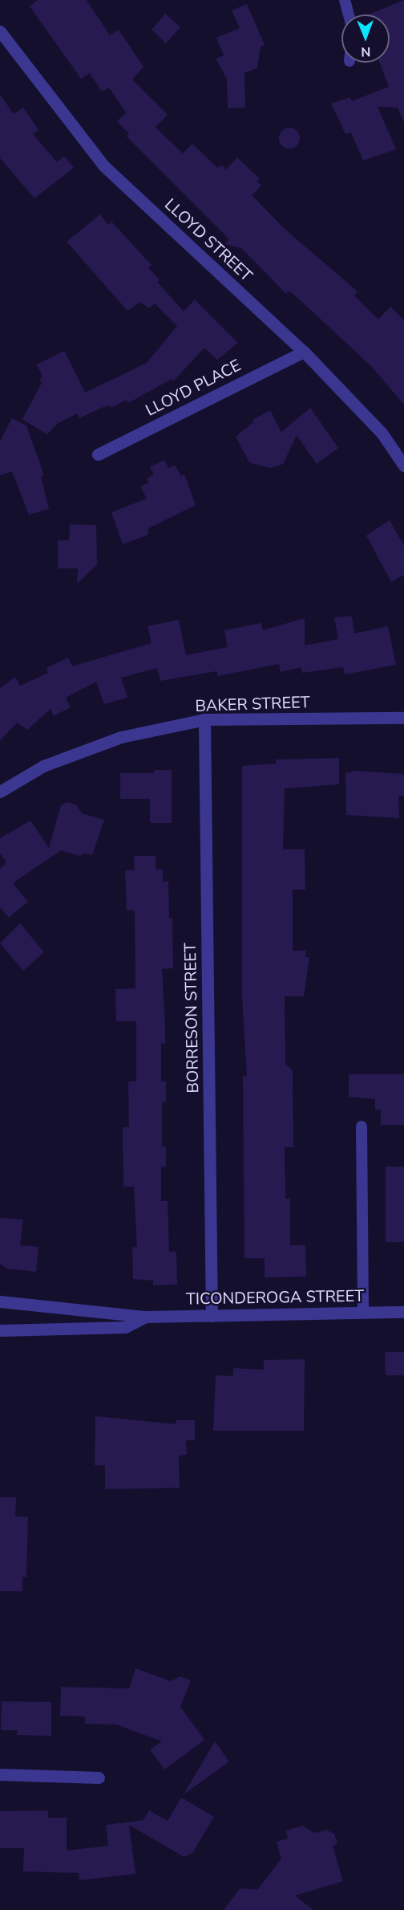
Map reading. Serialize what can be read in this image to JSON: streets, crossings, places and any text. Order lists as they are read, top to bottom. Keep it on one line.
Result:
{"streets":{"street":["LLOYD STREET","LLOYD PLACE","BAKER STREET","BORRESON STREET","TICONDEROGA STREET"]},"crossings":[["LLOYD STREET","LLOYD PLACE"],["BAKER STREET","BORRESON STREET"],["BORRESON STREET","TICONDEROGA STREET"]],"north":"bottom"}
